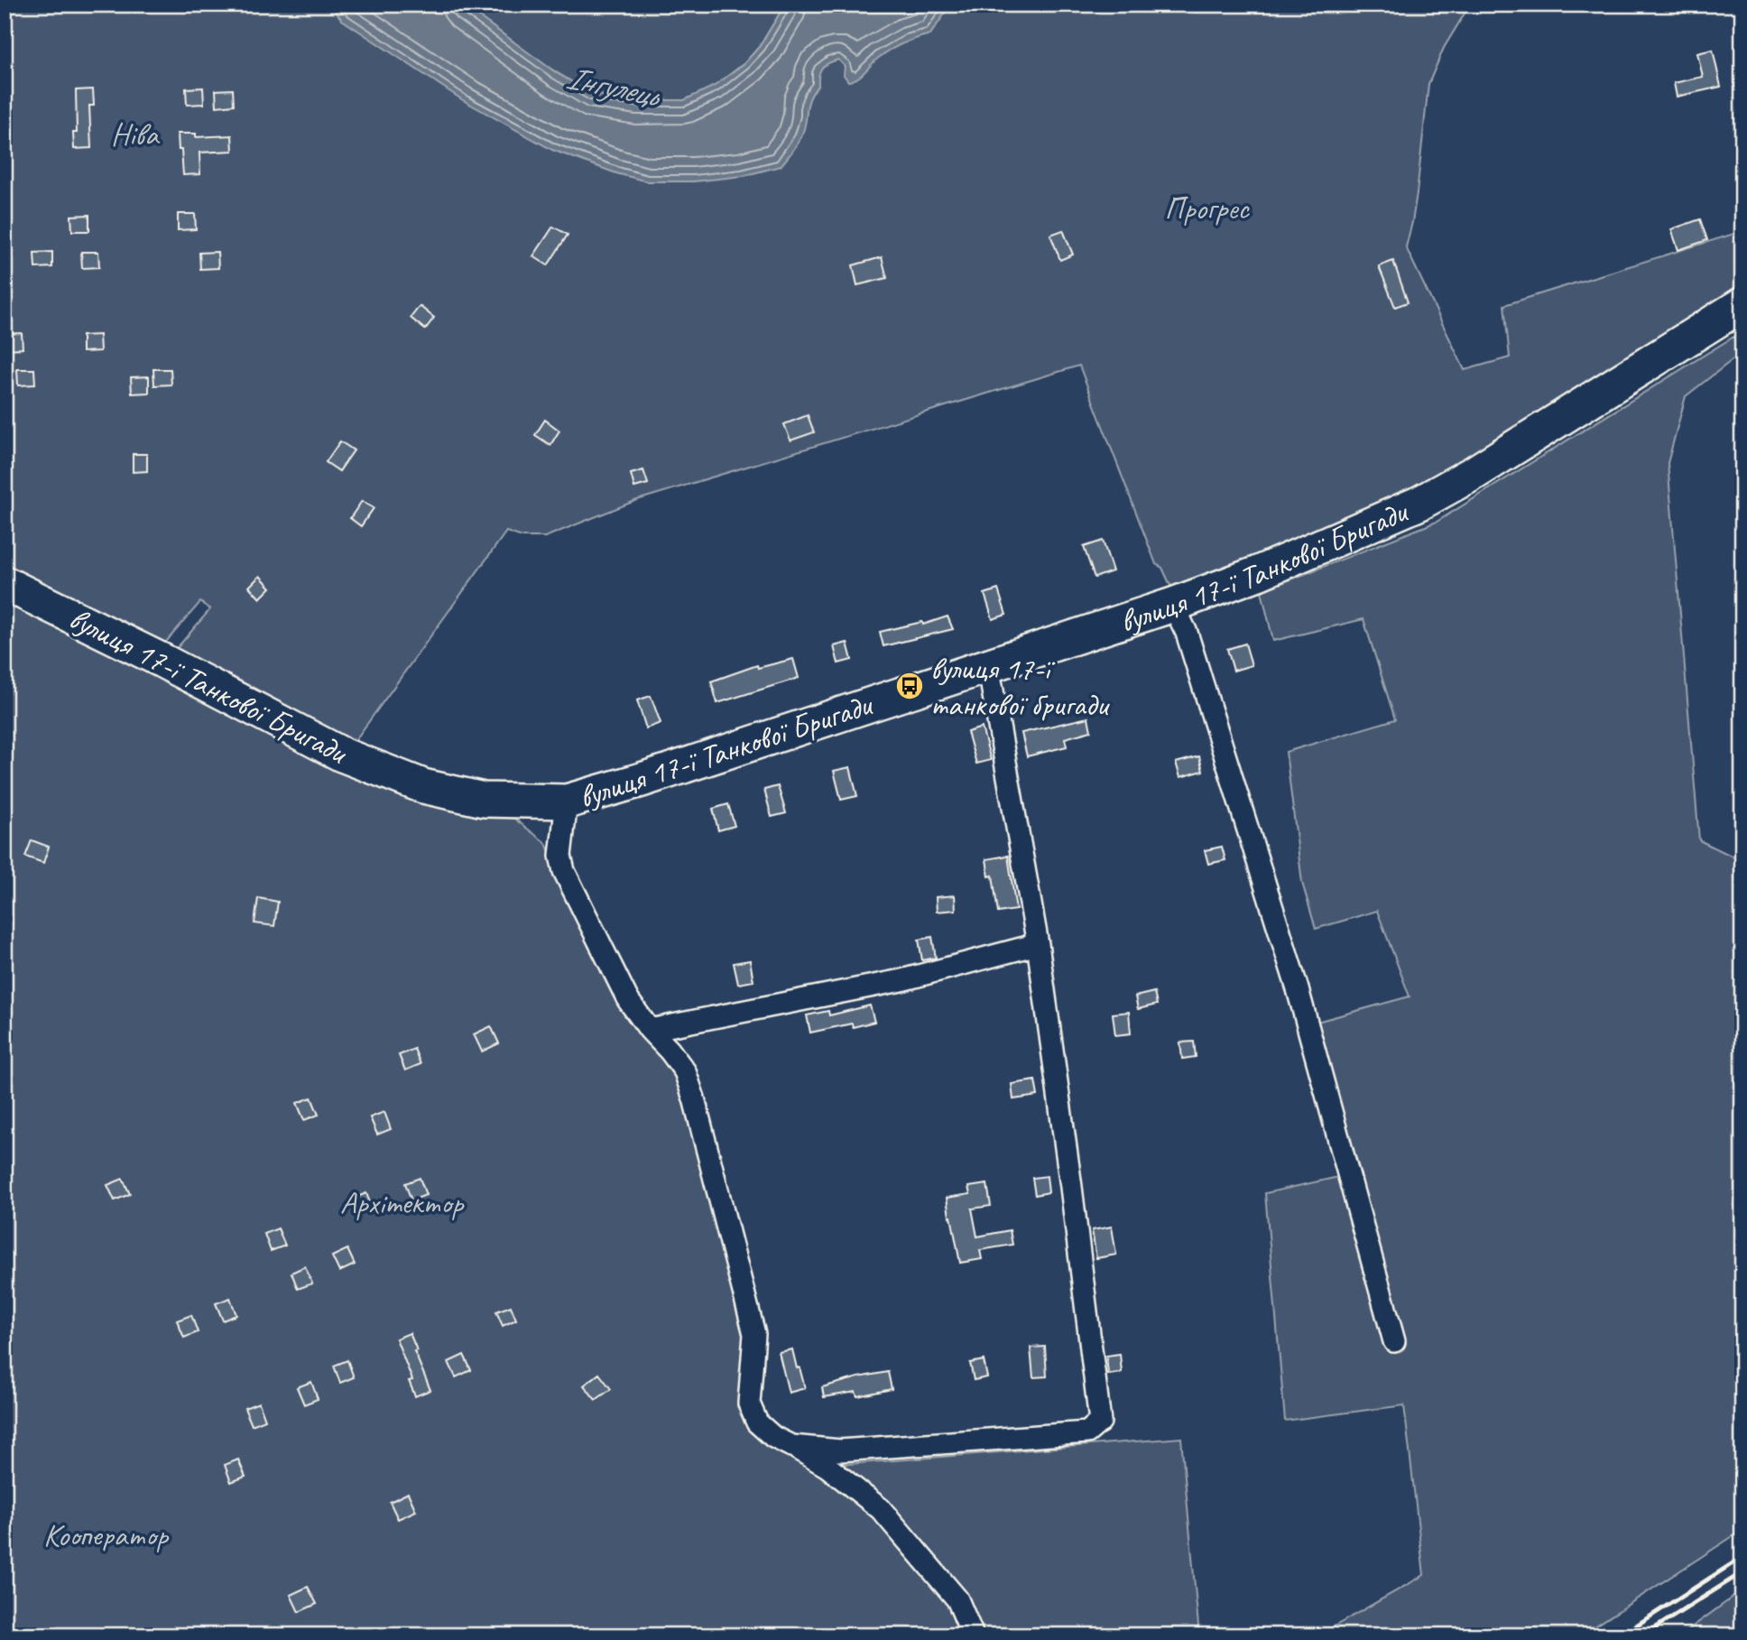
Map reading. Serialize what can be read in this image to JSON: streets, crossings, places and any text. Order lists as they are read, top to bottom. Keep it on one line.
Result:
{"streets":{"main road":["вулиця 17-ї Танкової Бригади"]},"water":["Інгулець"],"parks":["Ніва","Прогрес","Архітектор","Кооператор"],"places":{"bus stop":["вулиця 17-ї танкової бригади"]}}
